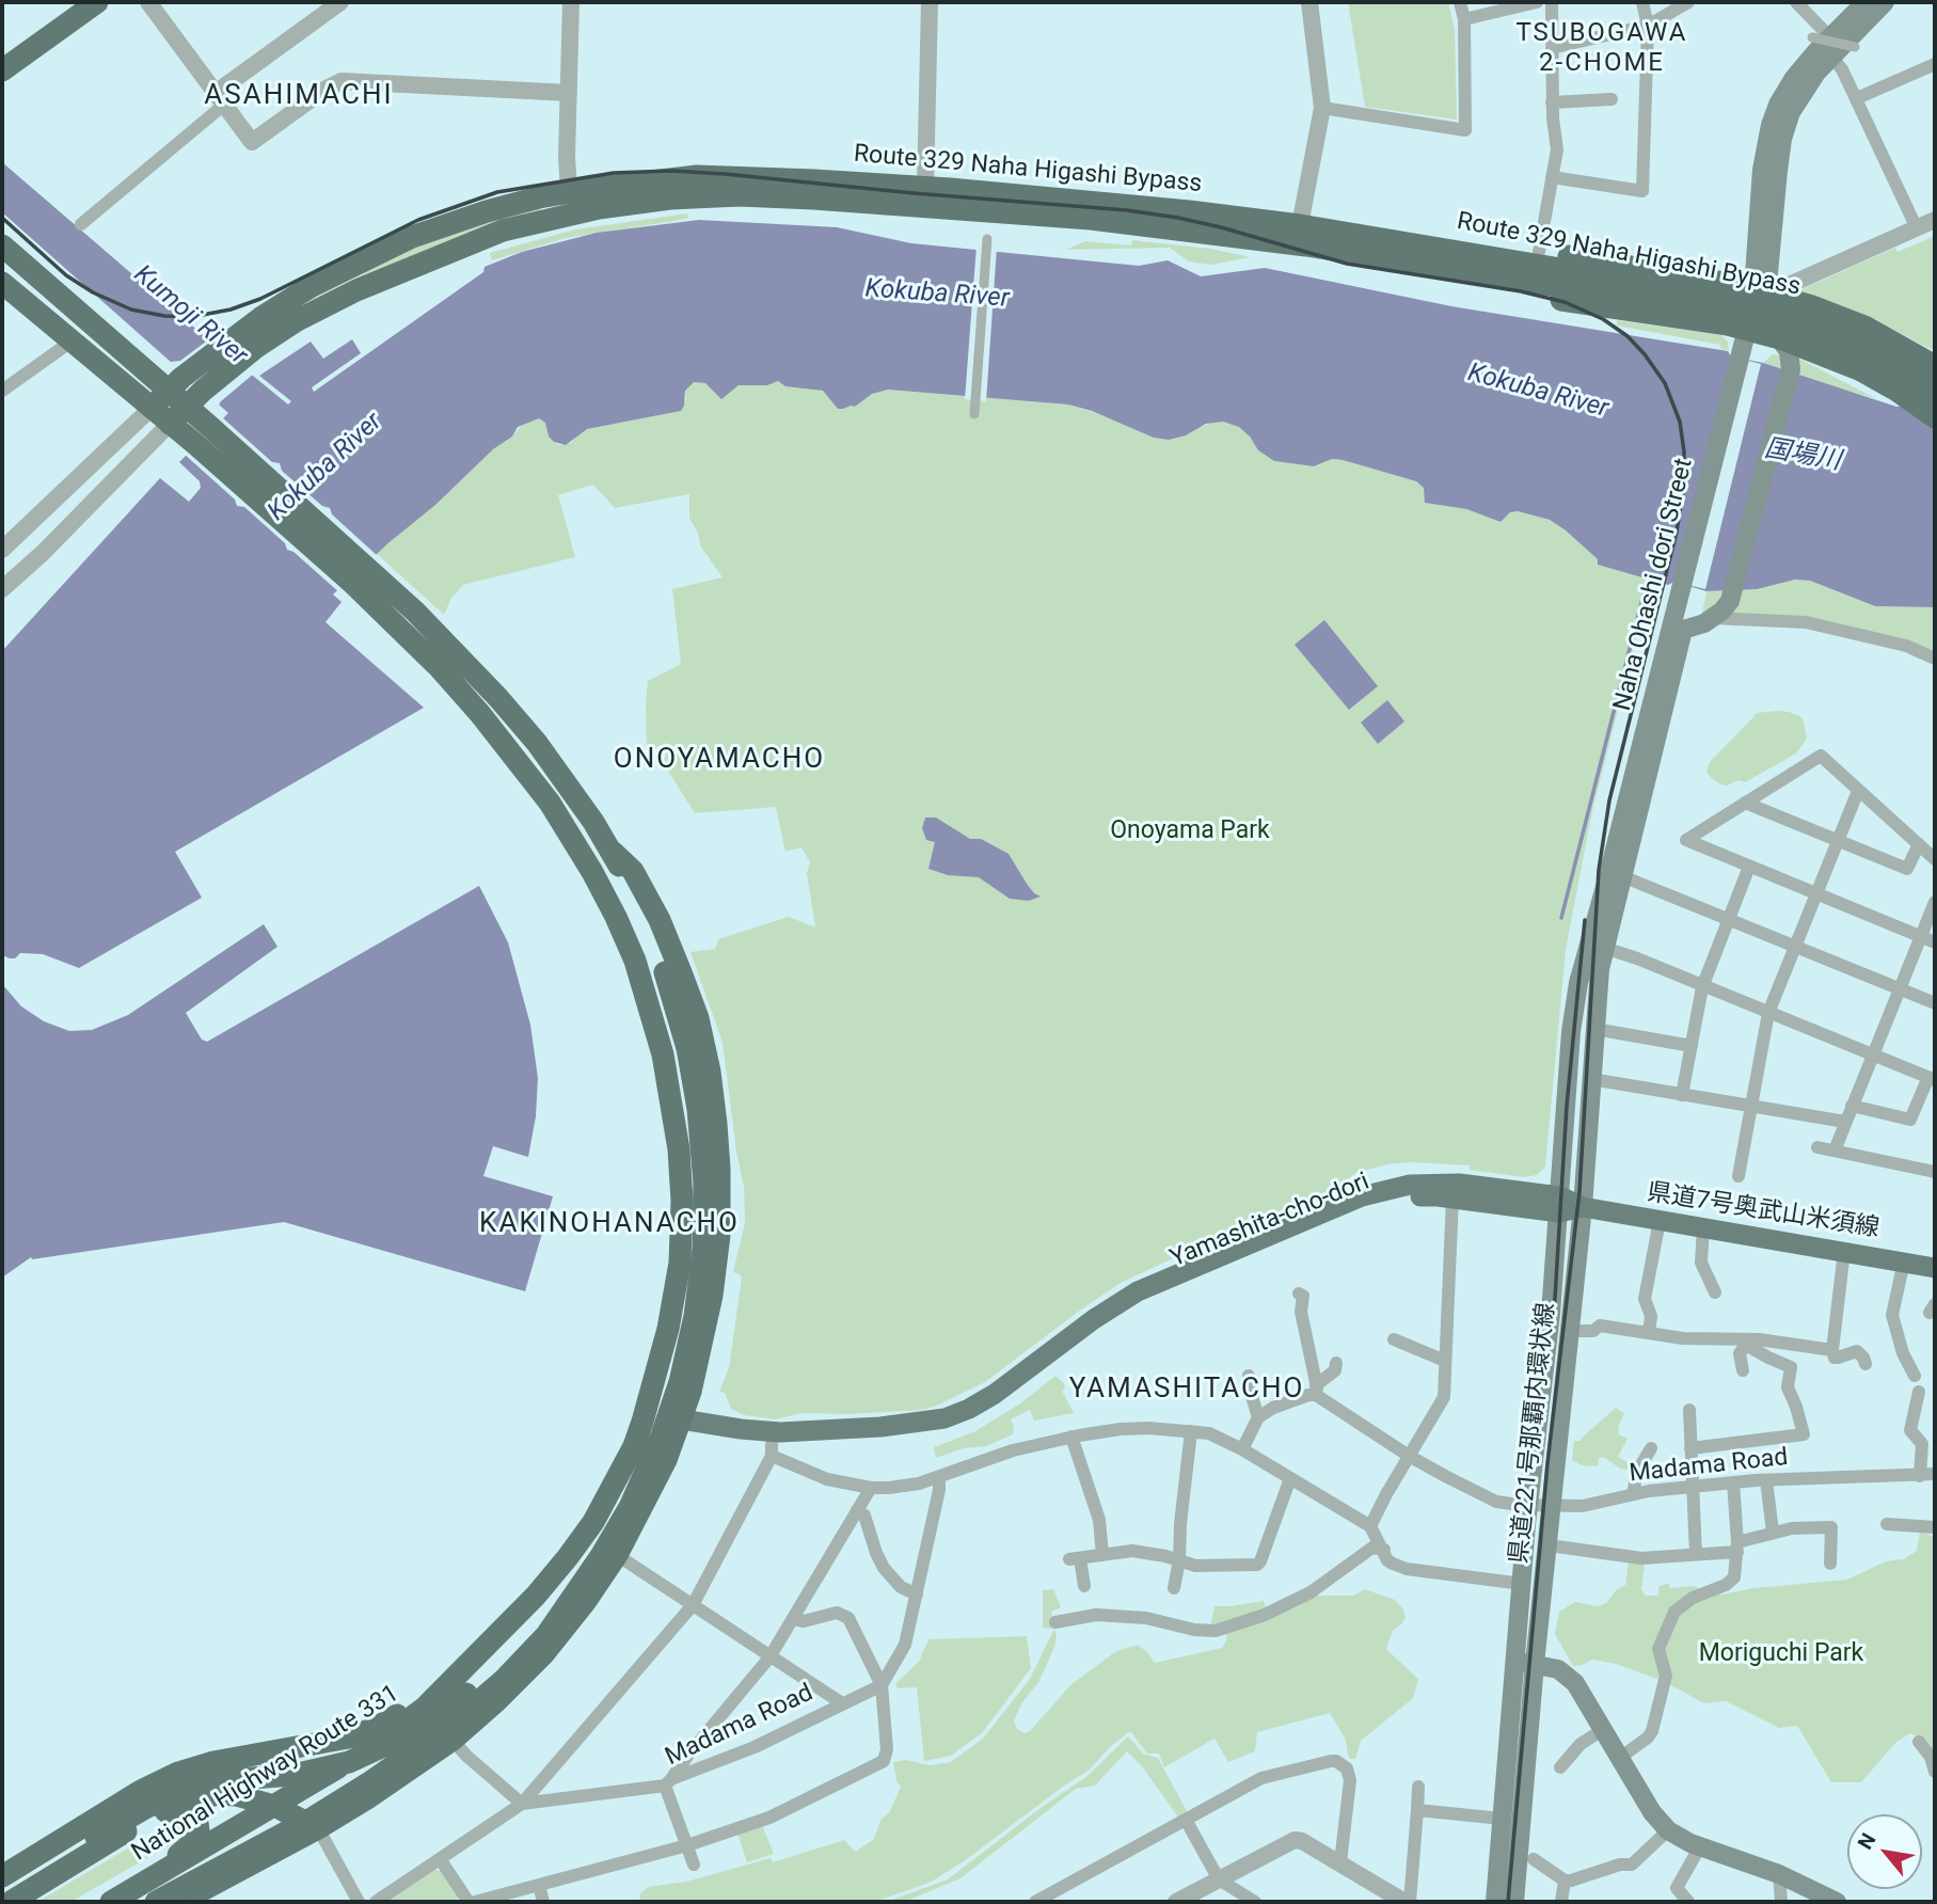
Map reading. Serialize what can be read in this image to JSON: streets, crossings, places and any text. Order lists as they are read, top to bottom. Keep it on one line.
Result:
{"streets":{"highway":["Route 329 Naha Higashi Bypass","National Highway Route 331"],"main road":["Naha Ohashi dori Street","県道7号奥武山米須線","Yamashita-cho-dori","県道221号那覇内環状線"],"street":["Madama Road"]},"crossings":[["Route 329 Naha Higashi Bypass","National Highway Route 331"],["Naha Ohashi dori Street","県道7号奥武山米須線"],["Naha Ohashi dori Street","Yamashita-cho-dori"],["Naha Ohashi dori Street","県道221号那覇内環状線"],["県道7号奥武山米須線","Yamashita-cho-dori"],["県道7号奥武山米須線","県道221号那覇内環状線"],["Yamashita-cho-dori","県道221号那覇内環状線"],["Yamashita-cho-dori","National Highway Route 331"],["県道221号那覇内環状線","Madama Road"]],"districts":["TSUBOGAWA 2-CHOME","ASAHIMACHI","ONOYAMACHO","KAKINOHANACHO","YAMASHITACHO"],"water":["Kokuba River","Kumoji River","国場川"],"parks":["Onoyama Park","Moriguchi Park"],"north":"top left"}
